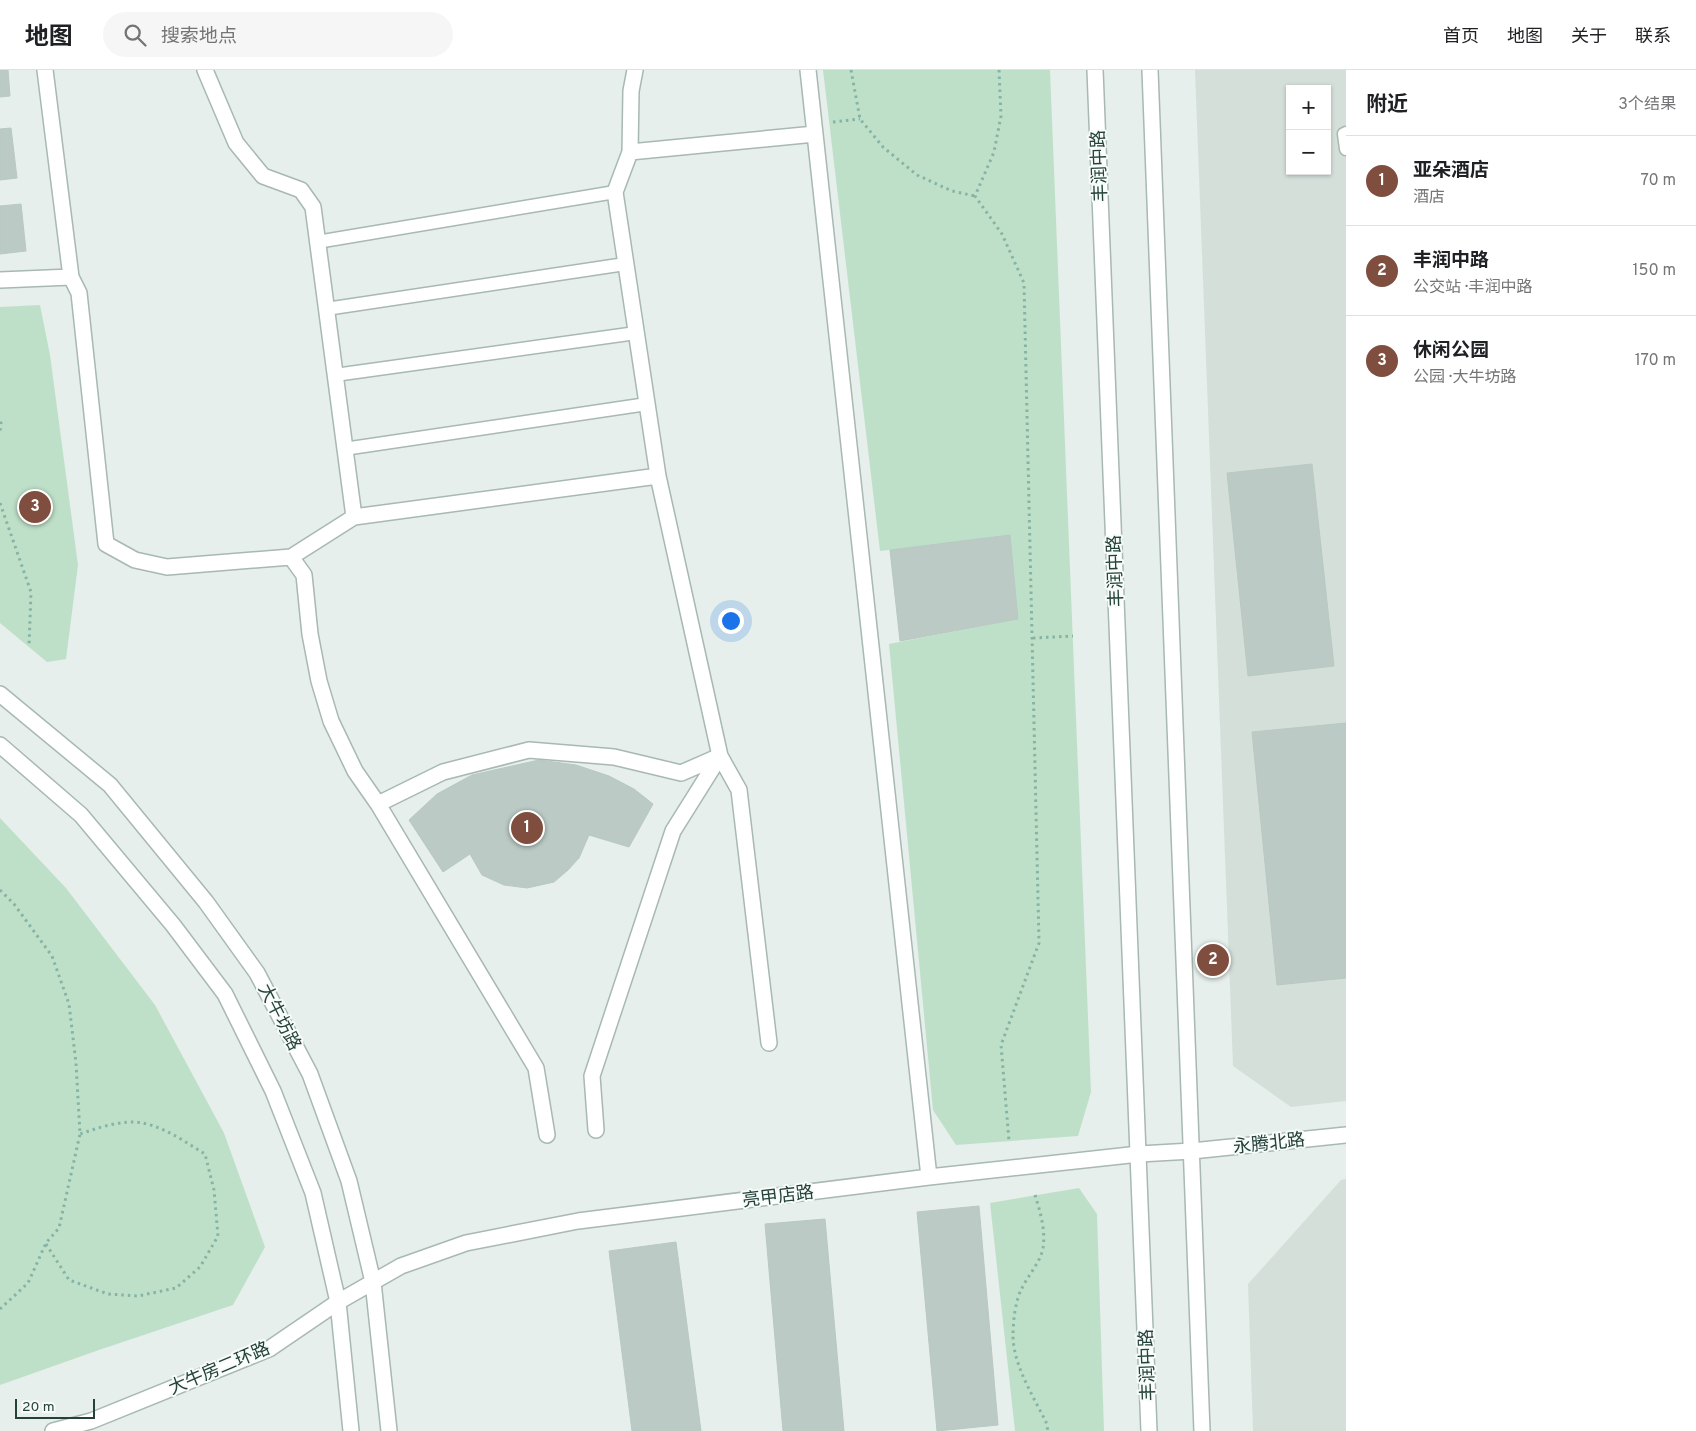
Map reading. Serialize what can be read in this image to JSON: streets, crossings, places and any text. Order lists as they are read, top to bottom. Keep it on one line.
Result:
{"streets":{"street":["丰润中路","大牛坊路","永腾北路","亮甲店路","大牛房二环路"]},"crossings":[["丰润中路","亮甲店路"],["大牛坊路","亮甲店路"],["大牛坊路","大牛房二环路"],["永腾北路","亮甲店路"],["亮甲店路","大牛房二环路"]],"scale_bar":"20 m","page":{"header":"地图","search":"搜索地点","nav":["首页","地图","关于","联系"],"heading":["附近","3个结果"],"map_buttons":["+","−"],"list":[{"mark":"1","name":"亚朵酒店","note":"酒店","value":"70 m"},{"mark":"2","name":"丰润中路","note":"公交站 · 丰润中路","value":"150 m"},{"mark":"3","name":"休闲公园","note":"公园 · 大牛坊路","value":"170 m"}],"pins":["3","1","2"],"scale":"20 m"}}
